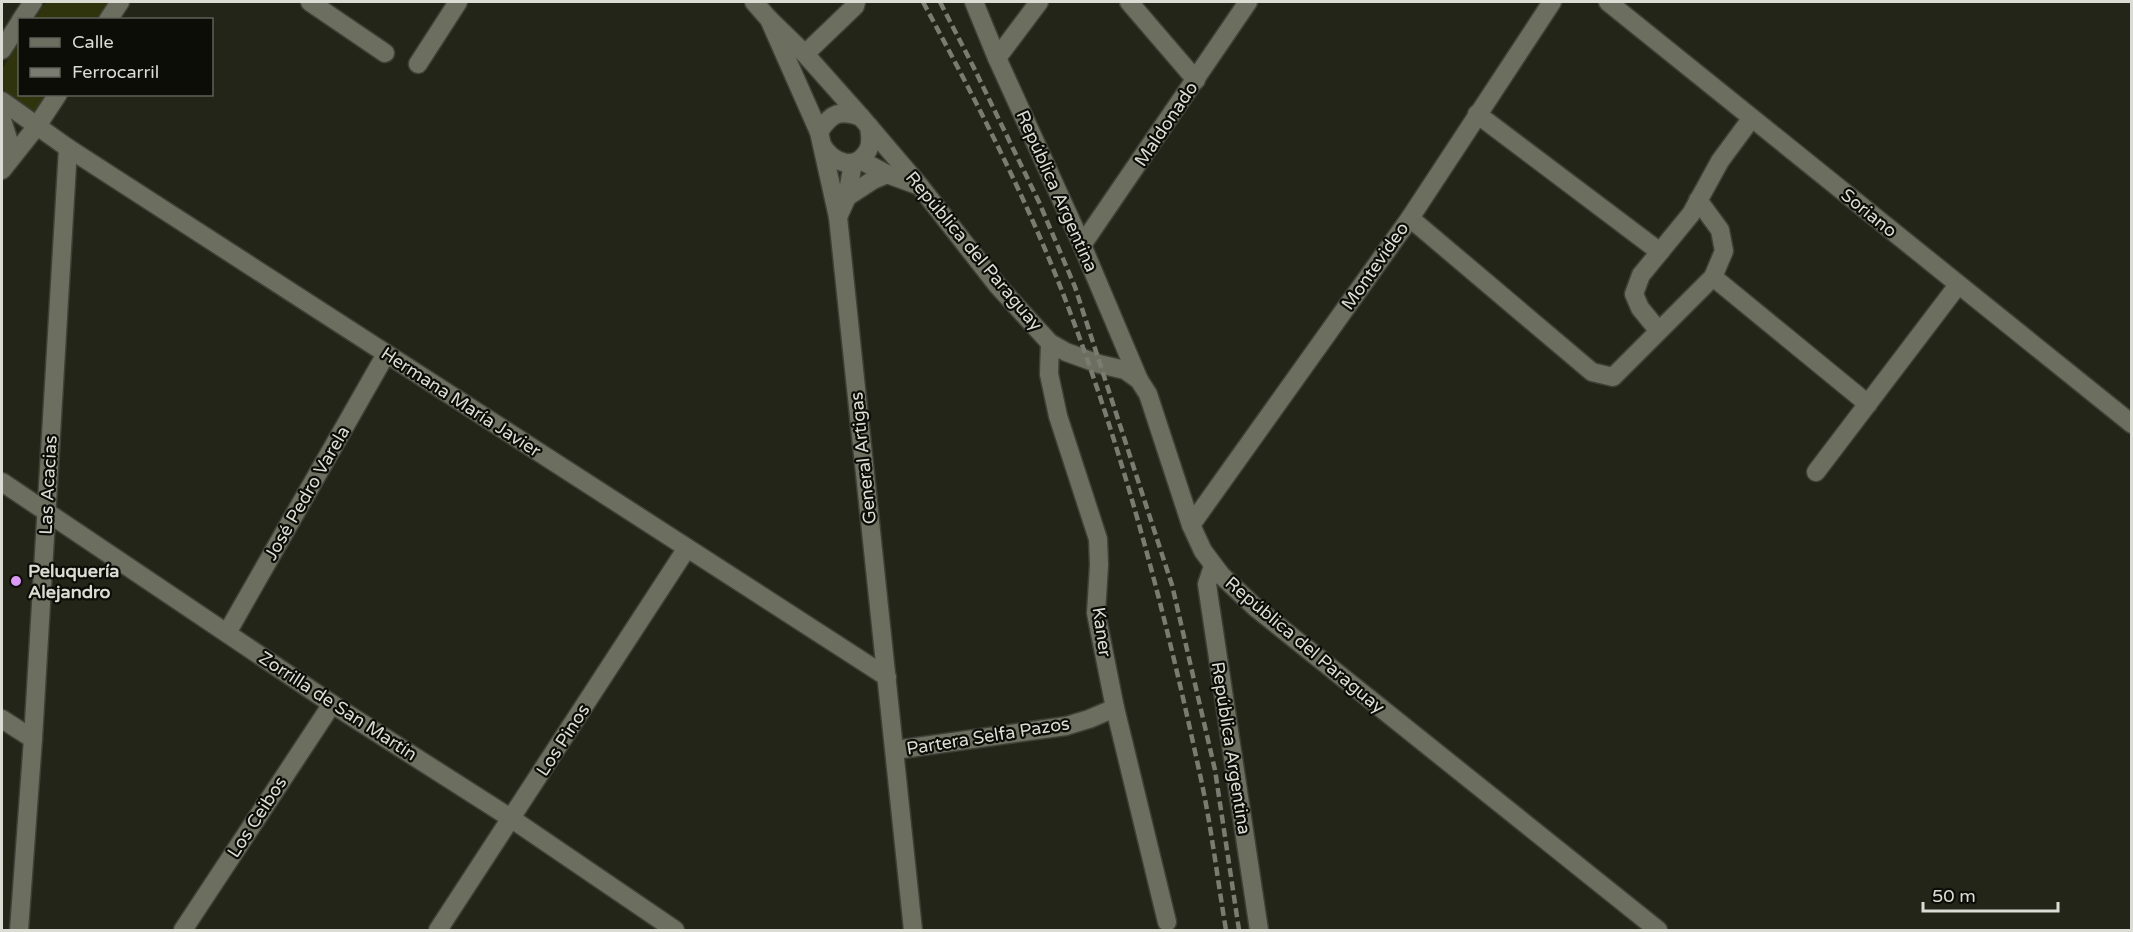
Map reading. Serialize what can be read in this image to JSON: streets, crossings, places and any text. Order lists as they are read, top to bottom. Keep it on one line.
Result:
{"streets":{"street":["Maldonado","República Argentina","Soriano","República del Paraguay","Montevideo","Hermana María Javier","General Artigas","Las Acacias","José Pedro Varela","Kaner","Zorrilla de San Martín","Partera Selfa Pazos","Los Pinos","Los Ceibos"]},"crossings":[["Maldonado","República Argentina"],["República Argentina","República del Paraguay"],["República del Paraguay","Montevideo"],["República del Paraguay","General Artigas"],["República del Paraguay","Kaner"],["Hermana María Javier","General Artigas"],["Hermana María Javier","Las Acacias"],["Hermana María Javier","José Pedro Varela"],["Hermana María Javier","Los Pinos"],["General Artigas","Partera Selfa Pazos"],["Las Acacias","Zorrilla de San Martín"],["José Pedro Varela","Zorrilla de San Martín"],["Kaner","Partera Selfa Pazos"],["Zorrilla de San Martín","Los Pinos"],["Zorrilla de San Martín","Los Ceibos"]],"places":["Peluquería Alejandro"],"legend":["Calle","Ferrocarril"],"scale_bar":"50 m"}
